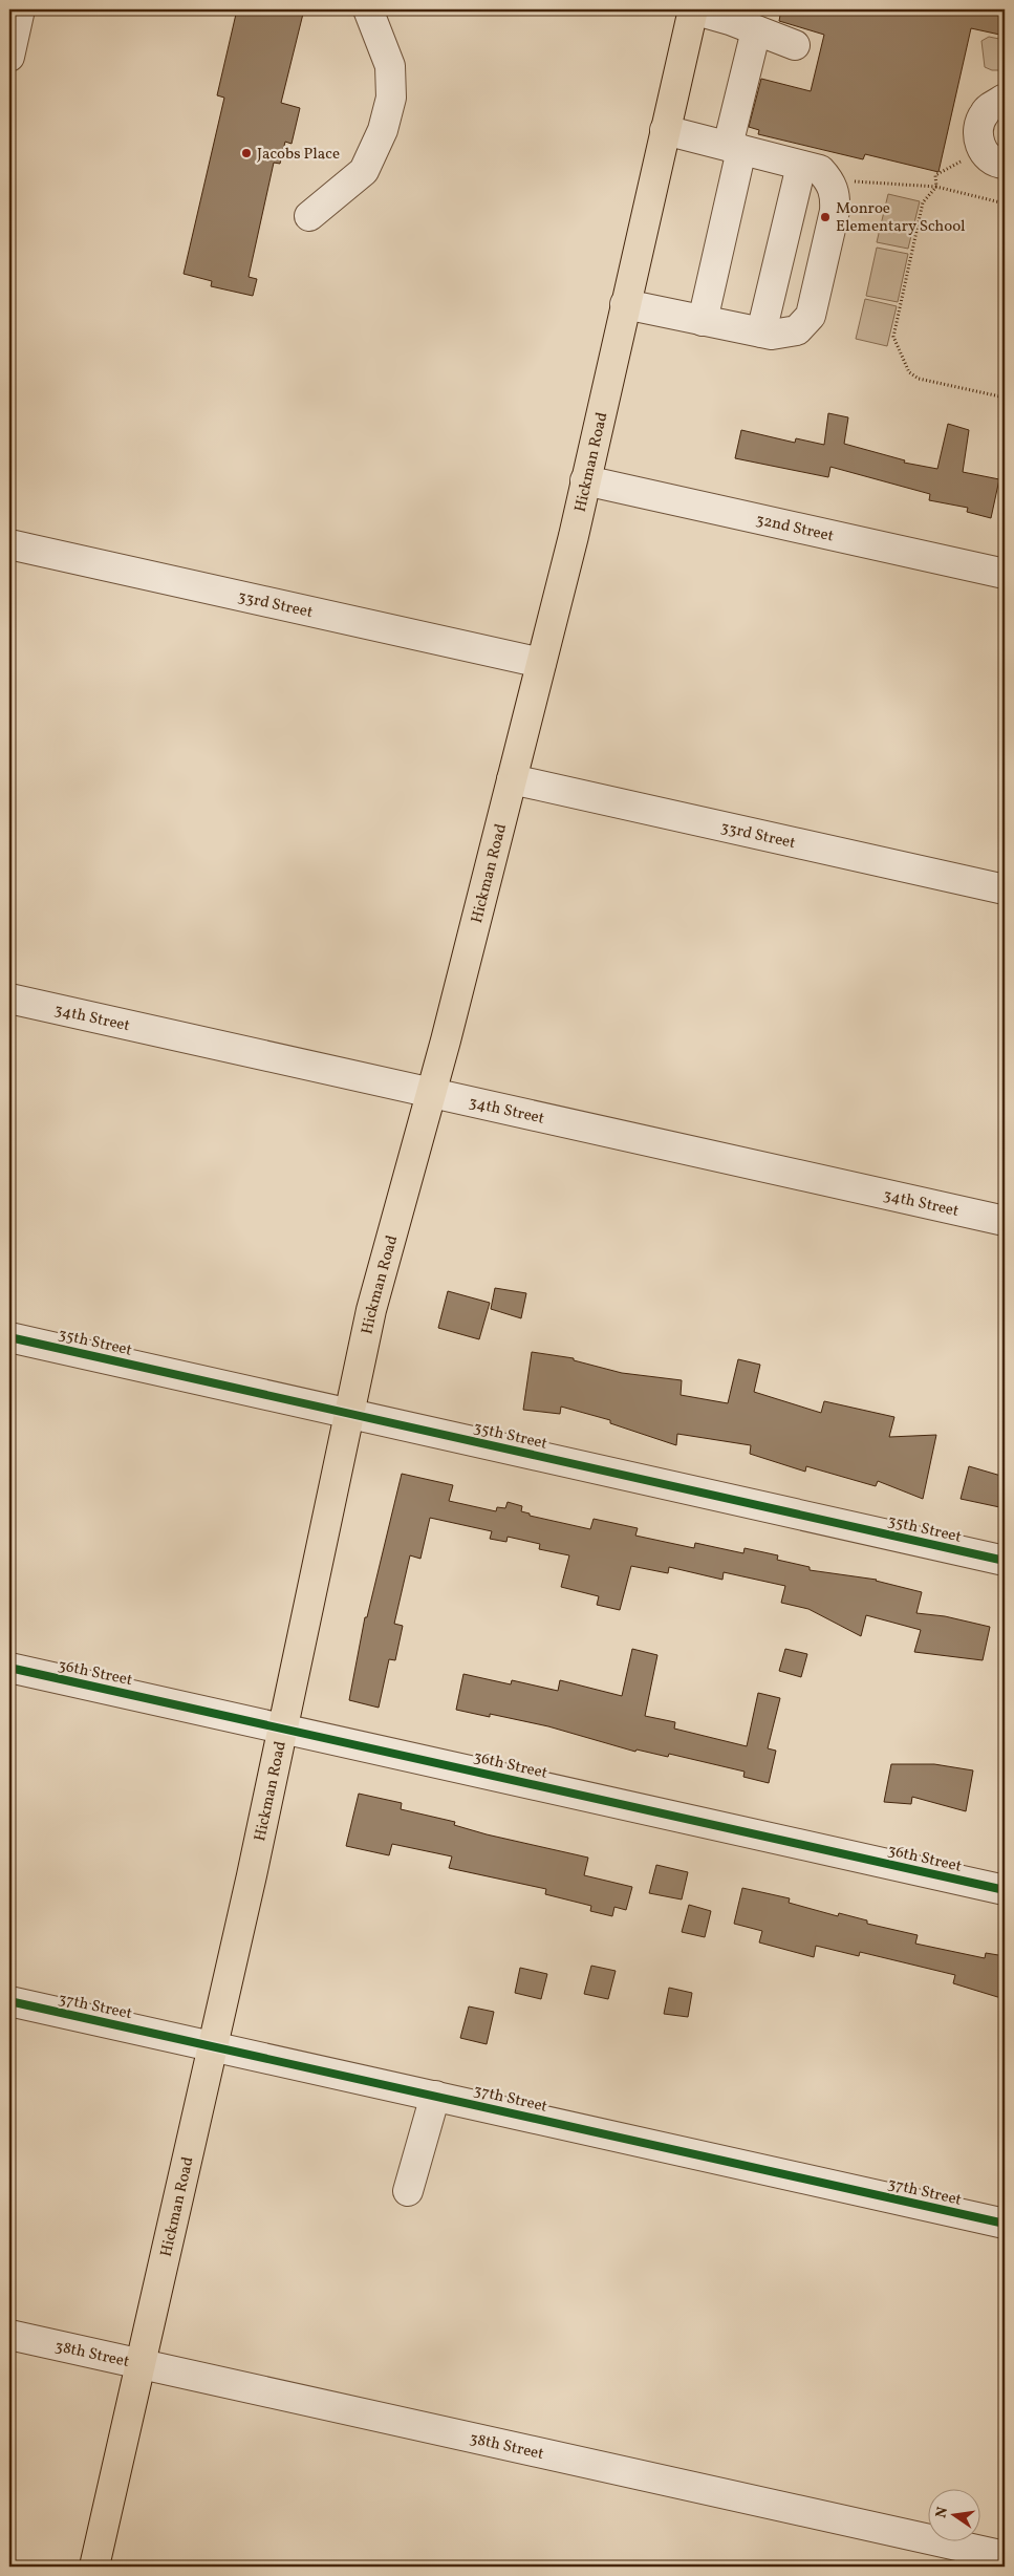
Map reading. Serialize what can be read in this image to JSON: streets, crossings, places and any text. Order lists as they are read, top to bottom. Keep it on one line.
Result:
{"streets":{"main road":["Hickman Road"],"street":["32nd Street","33rd Street","34th Street","35th Street","36th Street","37th Street","38th Street"]},"crossings":[["Hickman Road","32nd Street"],["Hickman Road","33rd Street"],["Hickman Road","34th Street"],["Hickman Road","35th Street"],["Hickman Road","36th Street"],["Hickman Road","37th Street"],["Hickman Road","38th Street"]],"places":["Jacobs Place","Monroe Elementary School"],"north":"left"}
